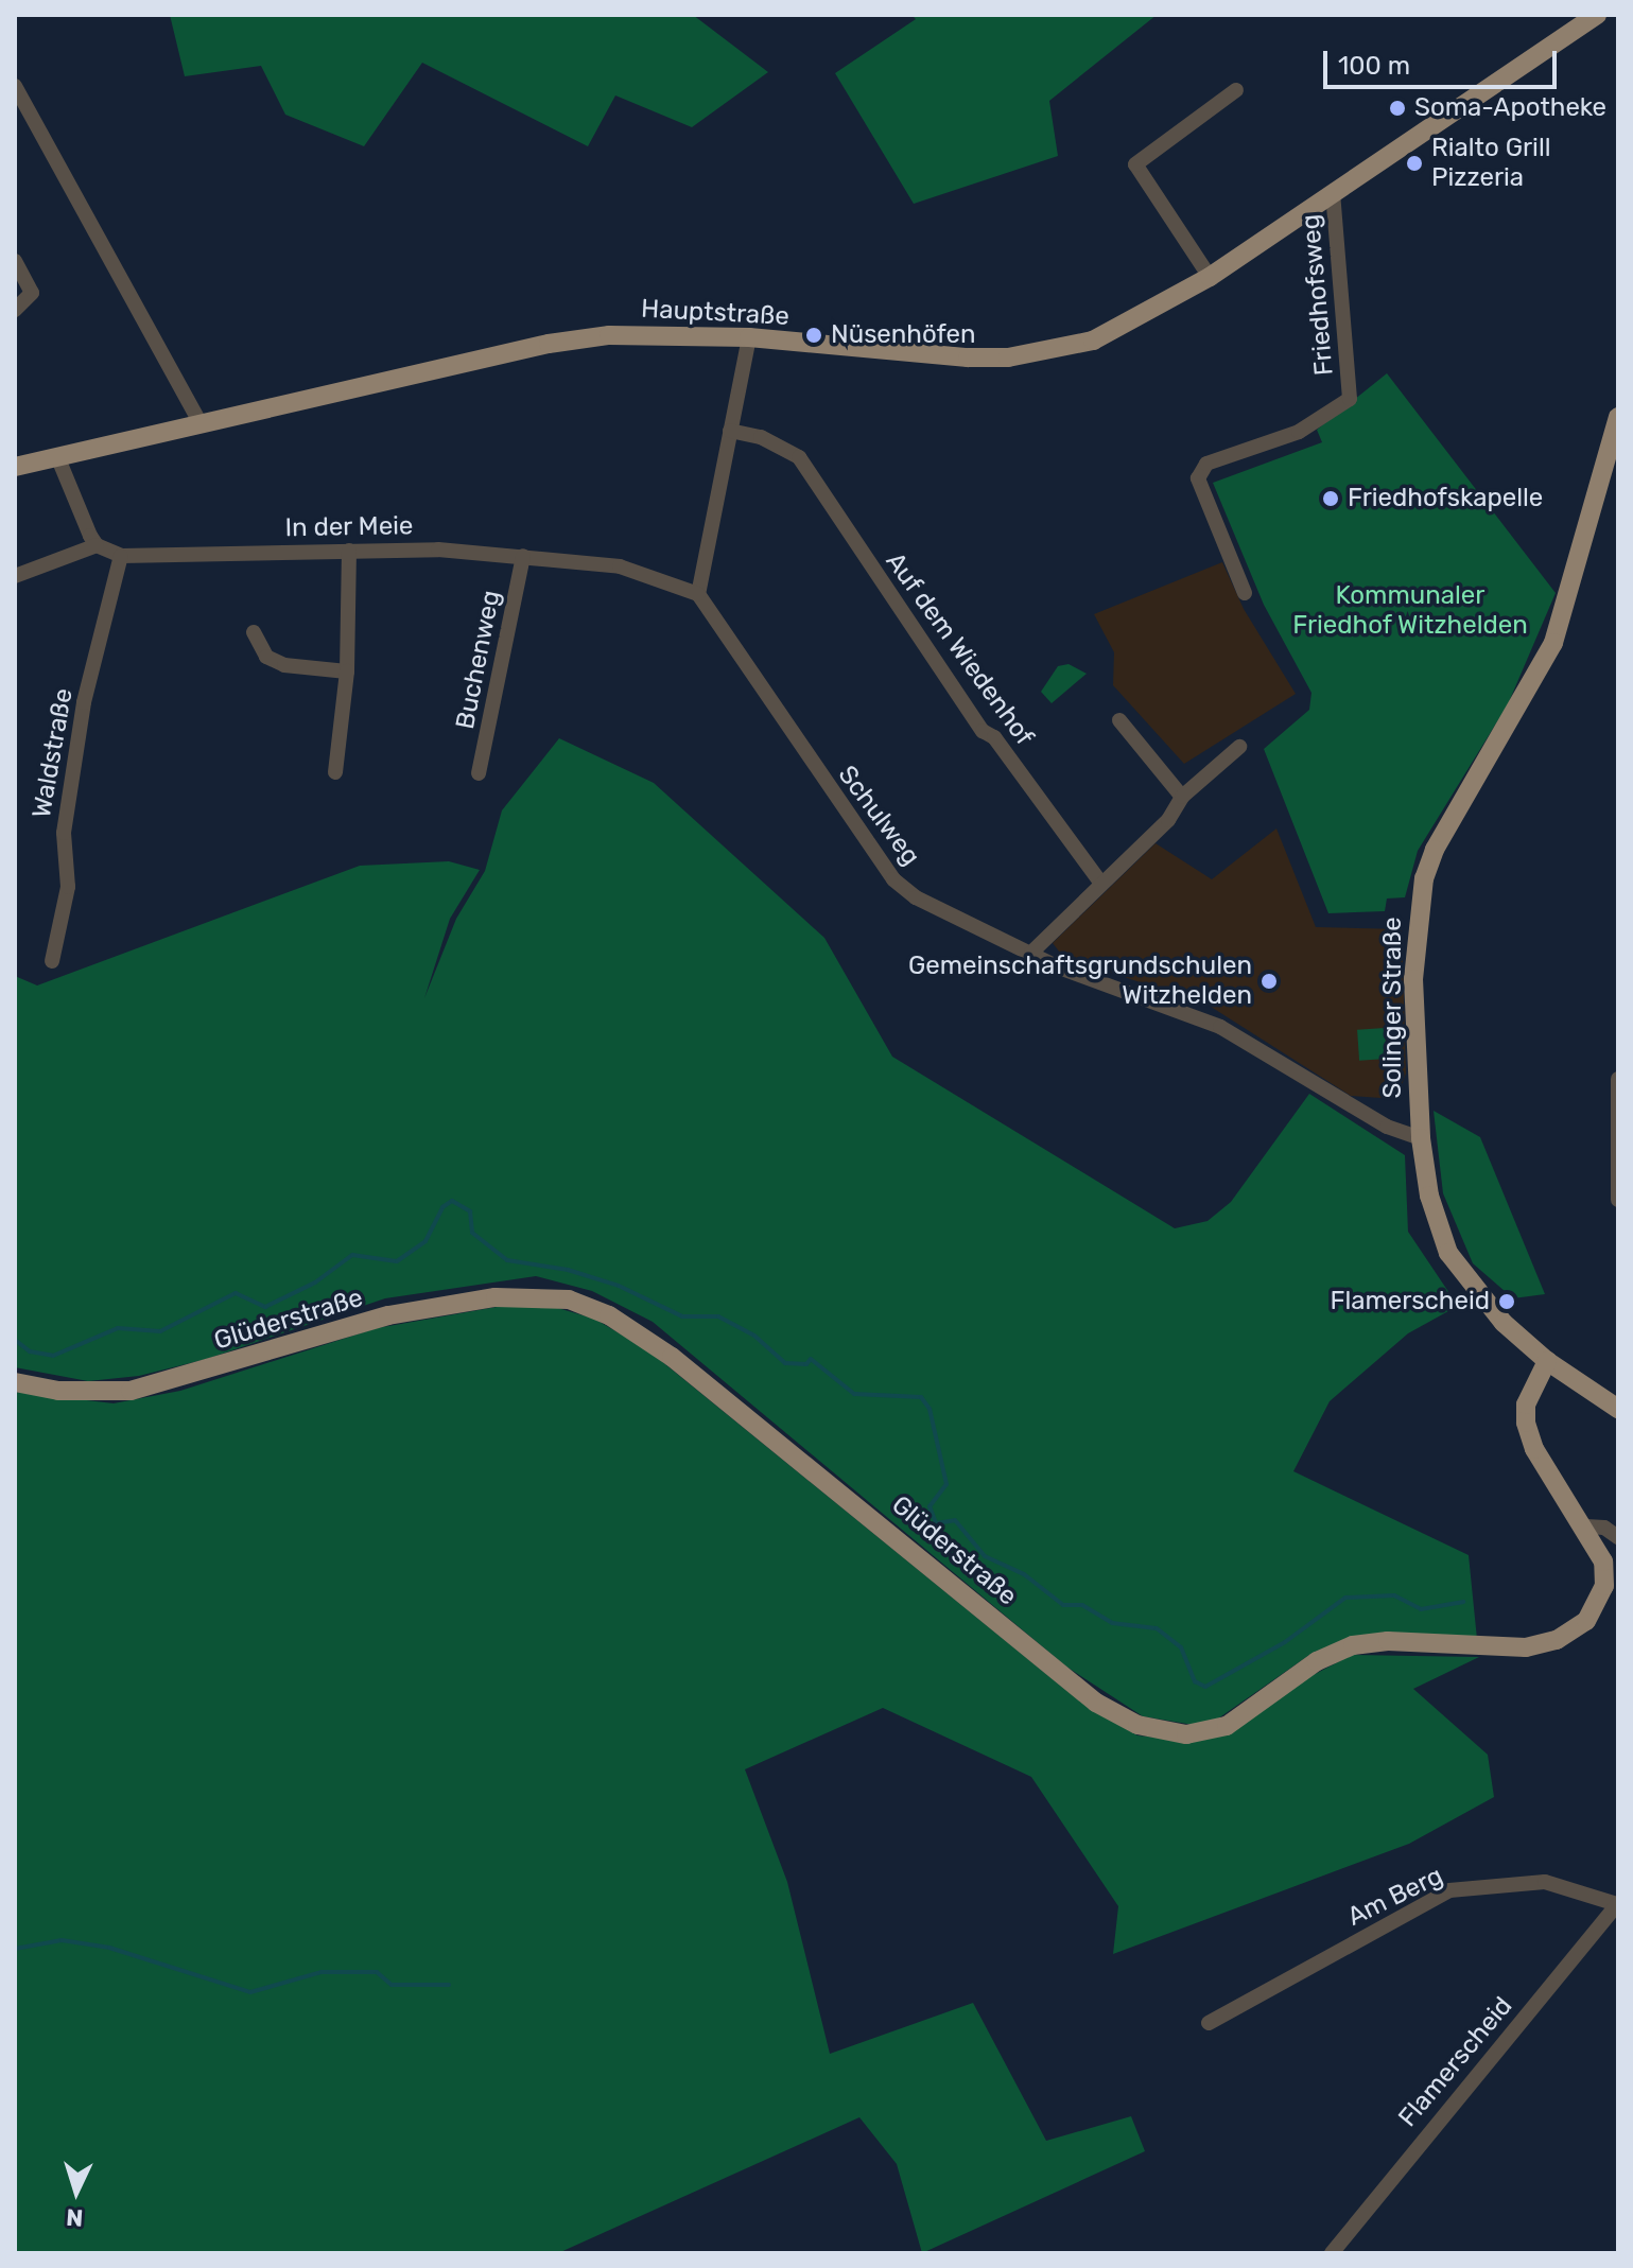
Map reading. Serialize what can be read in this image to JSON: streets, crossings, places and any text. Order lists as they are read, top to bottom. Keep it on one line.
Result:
{"streets":{"main road":["Hauptstraße","Solinger Straße","Glüderstraße"],"street":["Friedhofsweg","In der Meie","Auf dem Wiedenhof","Buchenweg","Waldstraße","Schulweg","Am Berg","Flamerscheid"]},"crossings":[["Friedhofsweg","Hauptstraße"],["In der Meie","Buchenweg"],["In der Meie","Waldstraße"],["In der Meie","Schulweg"],["Schulweg","Solinger Straße"],["Solinger Straße","Glüderstraße"],["Am Berg","Flamerscheid"]],"parks":["Kommunaler Friedhof Witzhelden"],"places":["Soma-Apotheke","Rialto Grill Pizzeria","Nüsenhöfen","Friedhofskapelle","Gemeinschaftsgrundschulen Witzhelden","Flamerscheid"],"scale_bar":"100 m","north":"bottom"}
